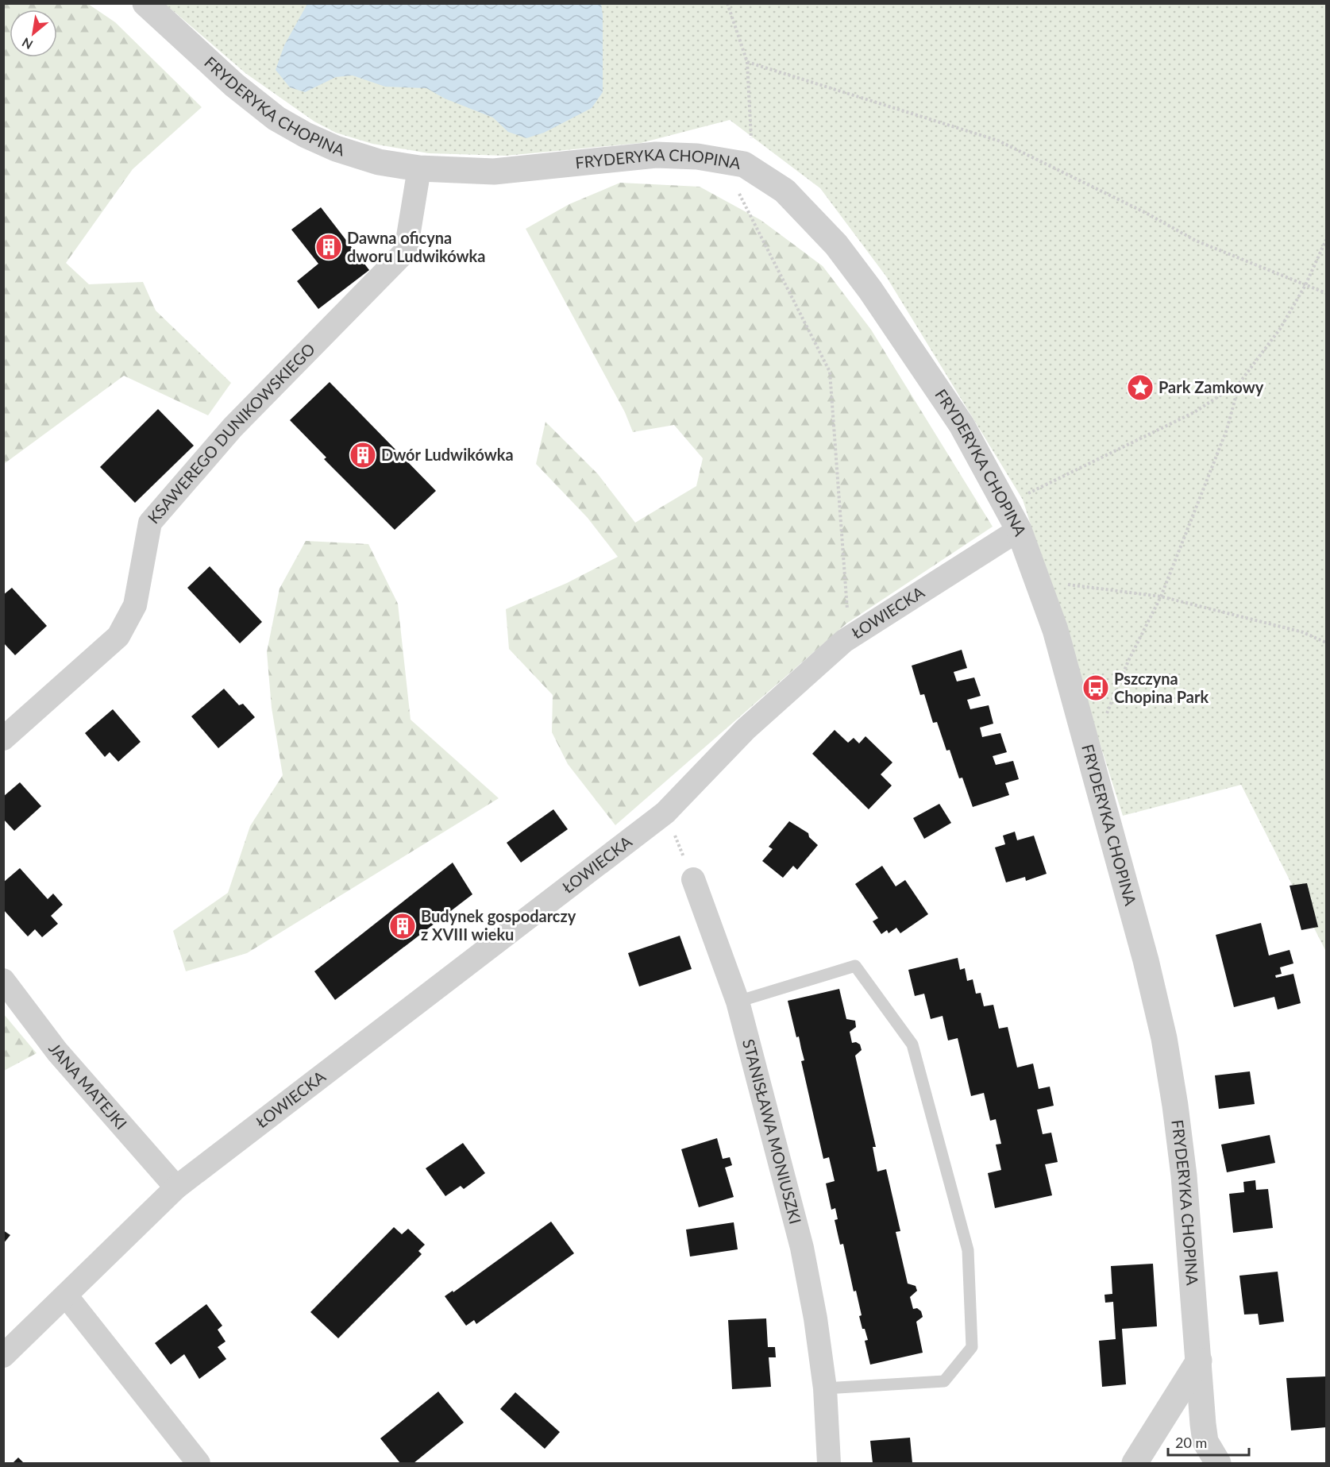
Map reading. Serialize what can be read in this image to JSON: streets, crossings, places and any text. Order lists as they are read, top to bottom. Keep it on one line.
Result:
{"streets":{"street":["FRYDERYKA CHOPINA","KSAWEREGO DUNIKOWSKIEGO","ŁOWIECKA","JANA MATEJKI","STANISŁAWA MONIUSZKI"]},"crossings":[["FRYDERYKA CHOPINA","KSAWEREGO DUNIKOWSKIEGO"],["FRYDERYKA CHOPINA","ŁOWIECKA"],["ŁOWIECKA","JANA MATEJKI"]],"places":{"building":["Dawna oficyna dworu Ludwikówka","Dwór Ludwikówka","Budynek gospodarczy z XVIII wieku"],"place":["Park Zamkowy"],"bus stop":["Pszczyna Chopina Park"]},"scale_bar":"20 m","north":"bottom left"}
